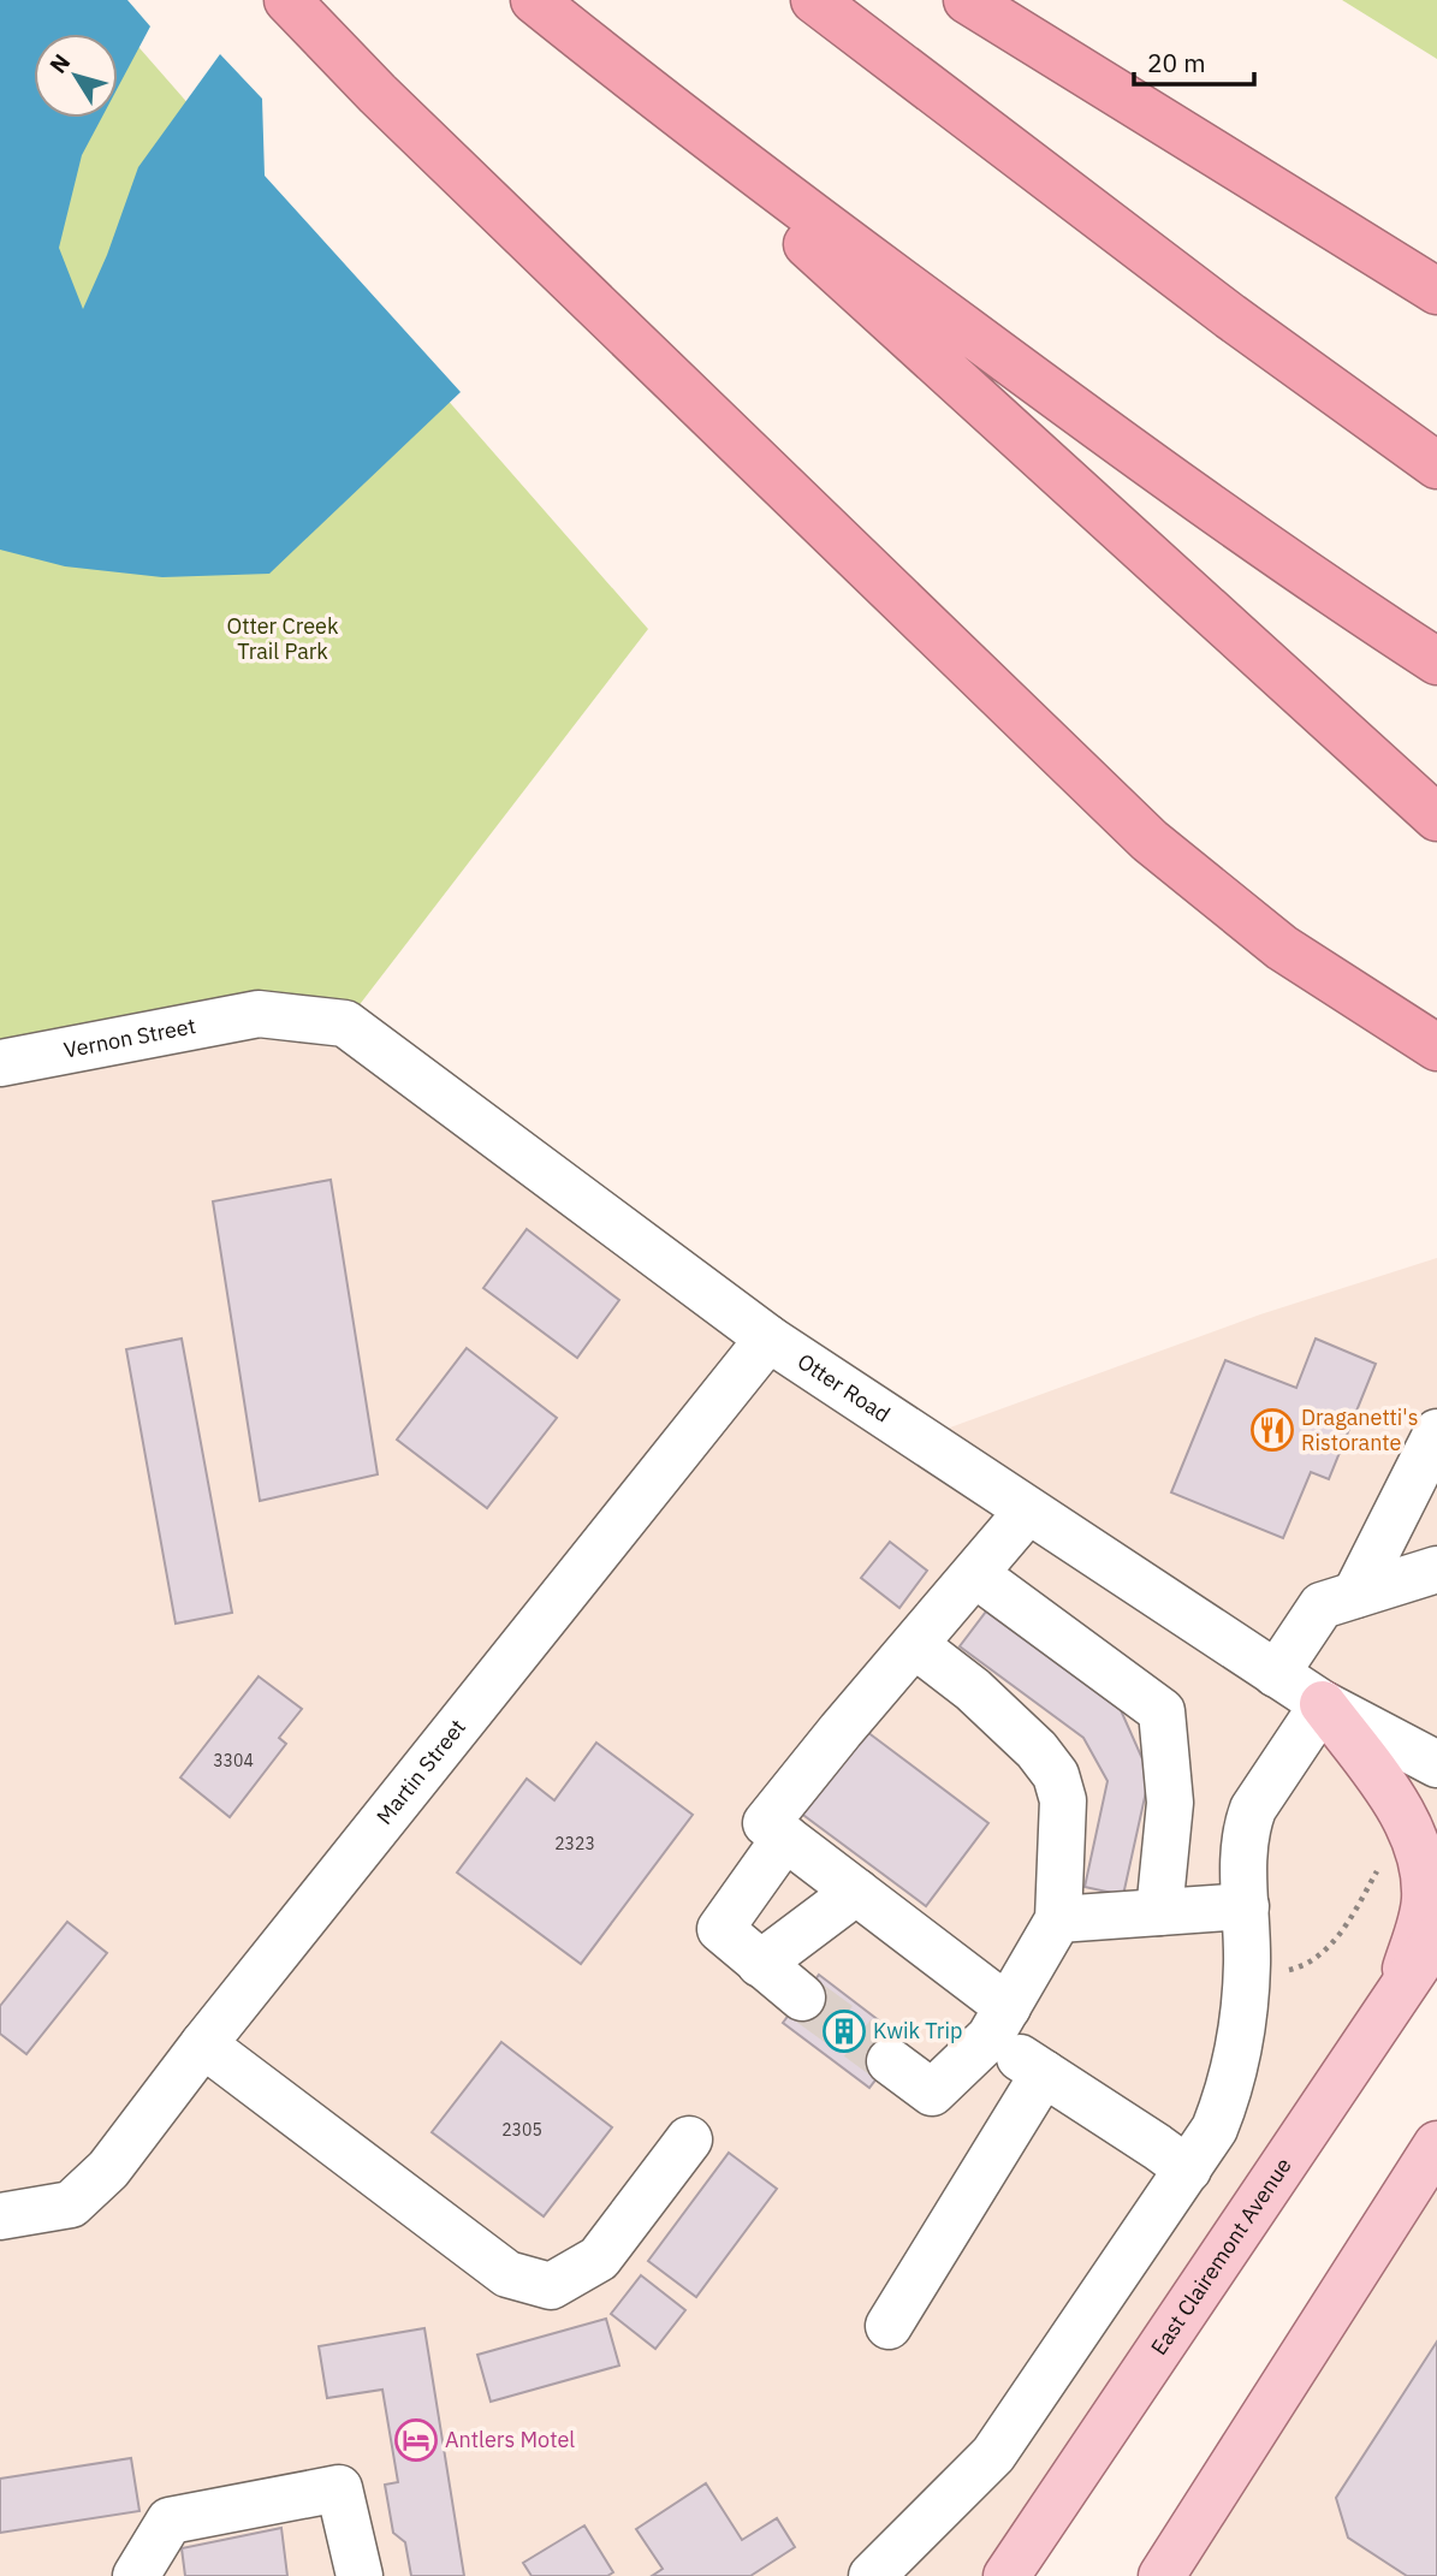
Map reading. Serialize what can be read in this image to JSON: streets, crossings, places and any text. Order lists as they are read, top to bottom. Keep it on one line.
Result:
{"streets":{"main road":["East Clairemont Avenue"],"street":["Vernon Street","Otter Road","Martin Street"]},"crossings":[["Vernon Street","Otter Road"],["Otter Road","Martin Street"]],"parks":["Otter Creek Trail Park"],"places":{"restaurant":["Draganetti's Ristorante"],"building":["Kwik Trip"],"hotel":["Antlers Motel"]},"house_numbers":["3304","2323","2305"],"scale_bar":"20 m","north":"top left"}
